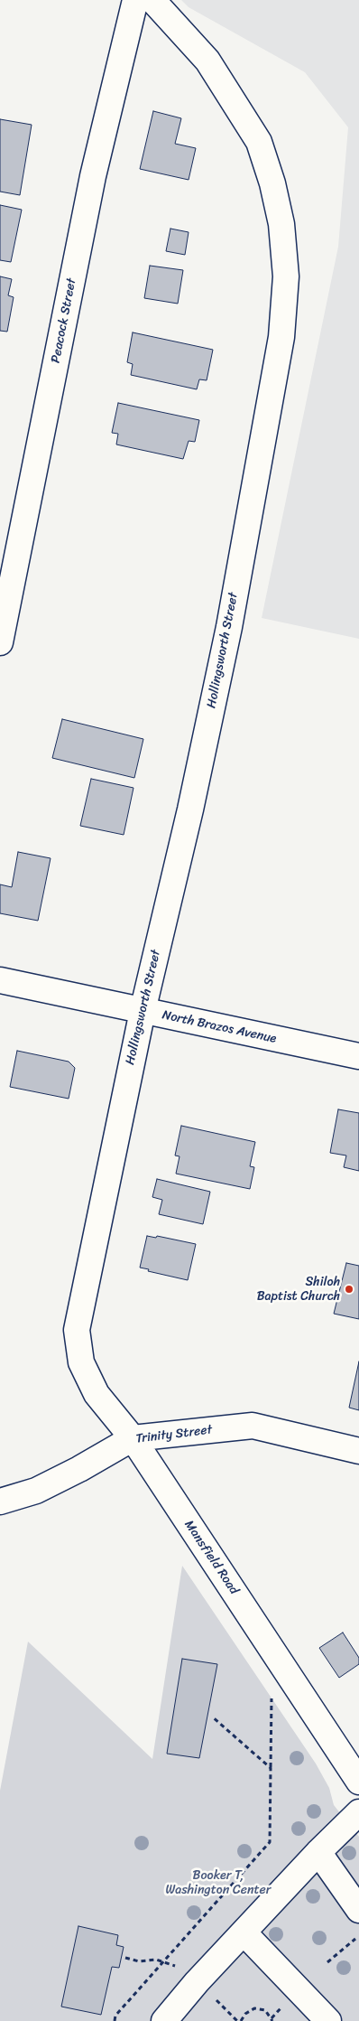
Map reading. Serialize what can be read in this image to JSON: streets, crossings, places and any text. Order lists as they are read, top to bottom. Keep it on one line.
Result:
{"streets":{"street":["Peacock Street","Hollingsworth Street","North Brazos Avenue","Trinity Street","Mansfield Road"]},"crossings":[["Hollingsworth Street","North Brazos Avenue"],["Hollingsworth Street","Mansfield Road"],["Trinity Street","Mansfield Road"]],"parks":["Booker T, Washington Center"],"places":["Shiloh Baptist Church"]}
